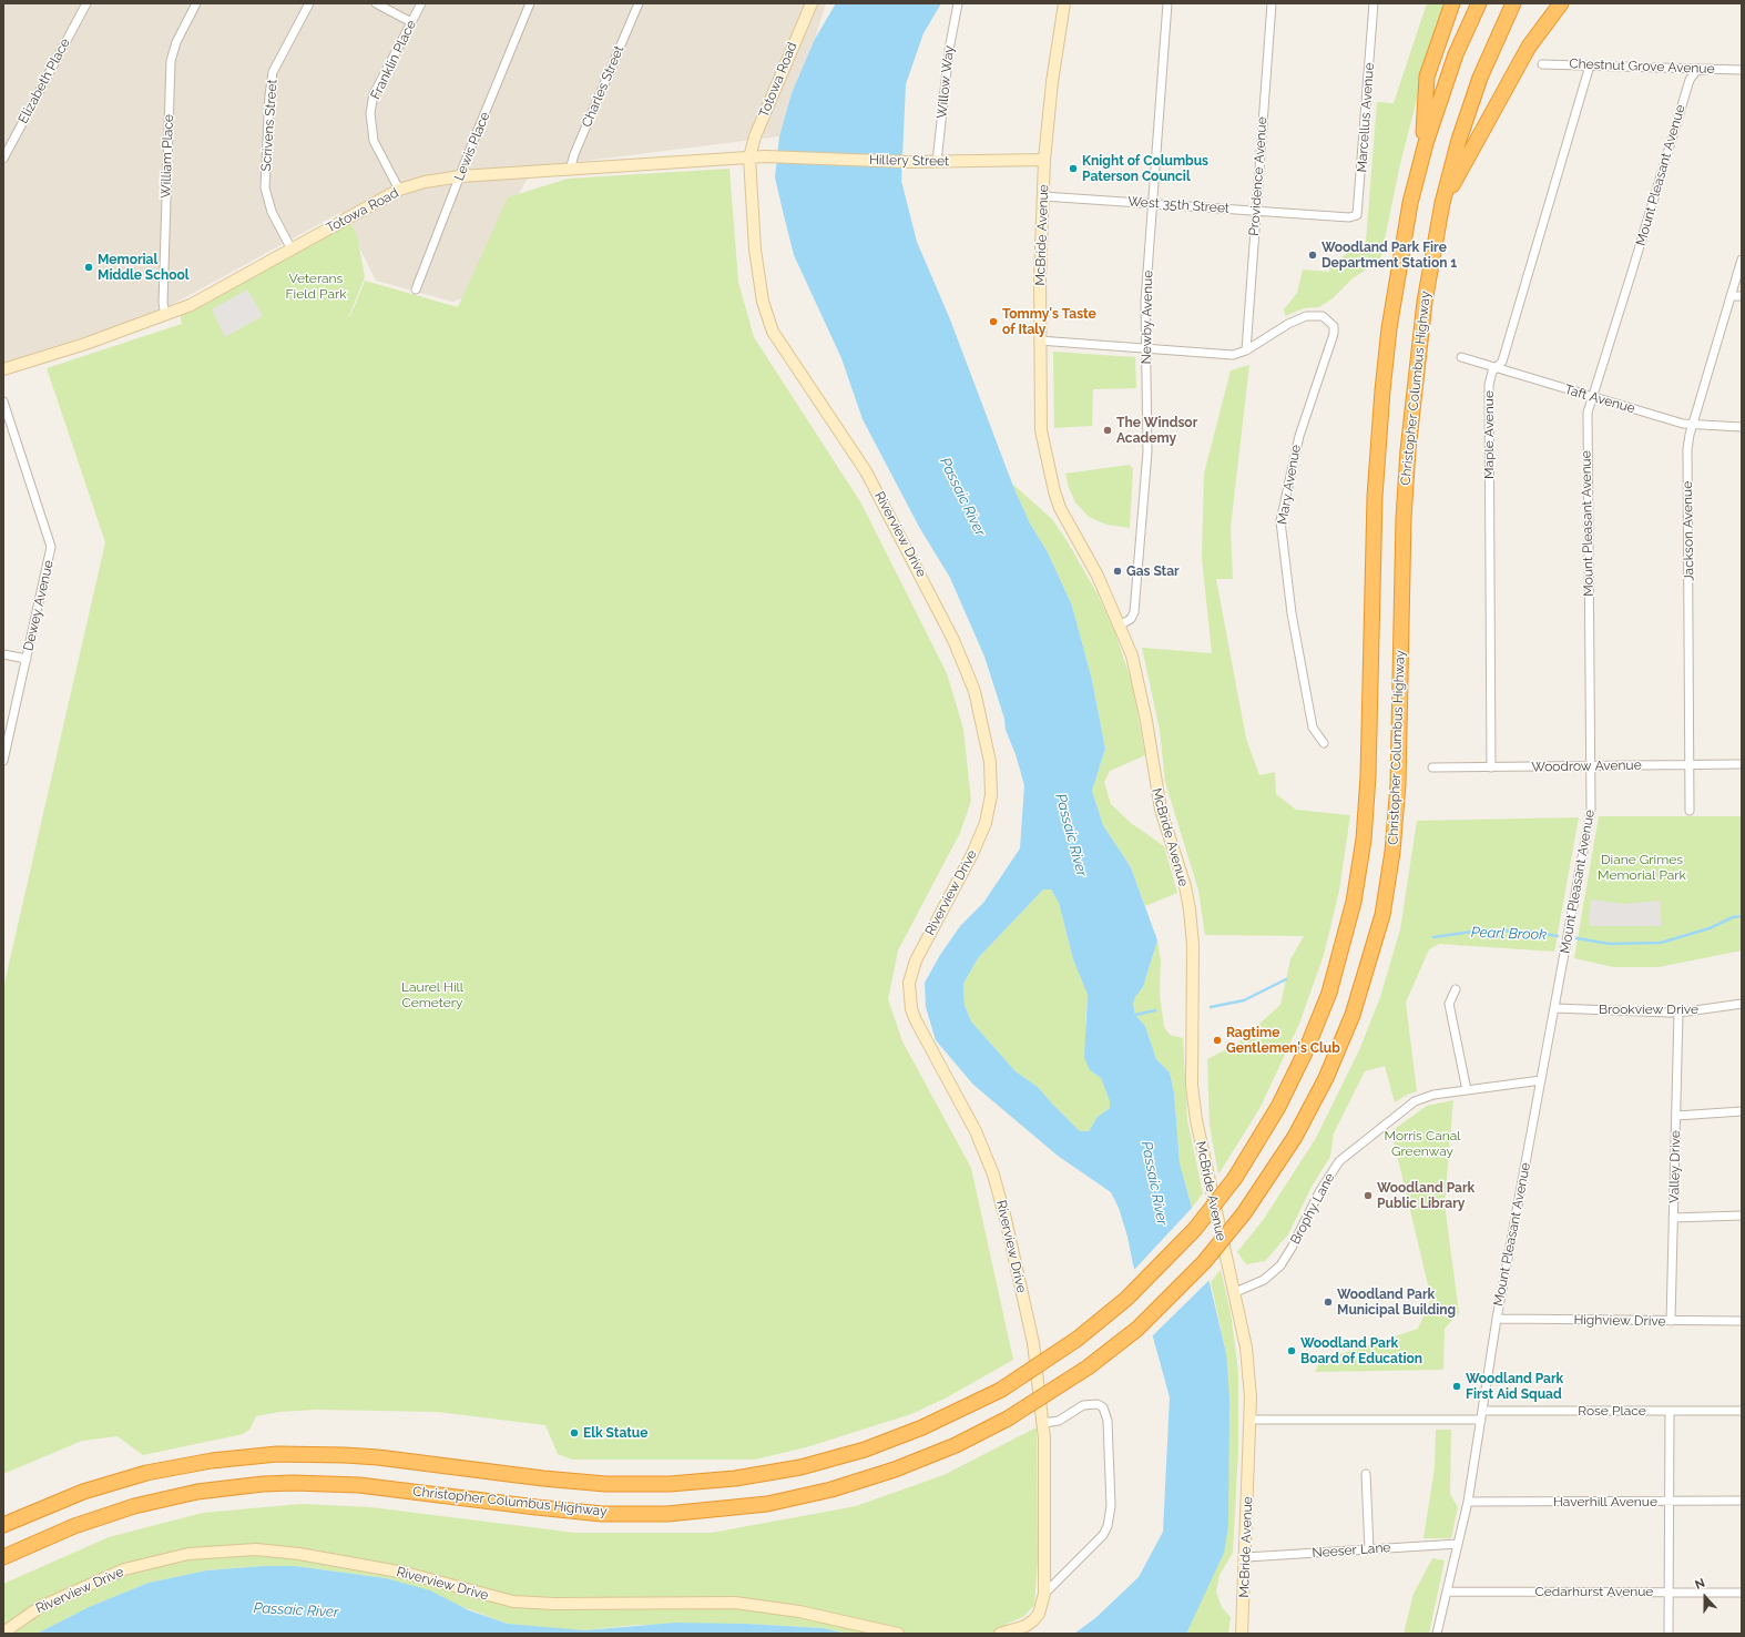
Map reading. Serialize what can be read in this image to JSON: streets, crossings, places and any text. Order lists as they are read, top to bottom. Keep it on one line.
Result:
{"streets":{"highway":["Christopher Columbus Highway"],"main road":["Totowa Road","Hillery Street","McBride Avenue","Riverview Drive"],"street":["Franklin Place","Chestnut Grove Avenue","Elizabeth Place","Willow Way","Charles Street","Marcellus Avenue","Scrivens Street","Lewis Place","William Place","Mount Pleasant Avenue","Providence Avenue","West 35th Street","Newby Avenue","Taft Avenue","Maple Avenue","Mary Avenue","Jackson Avenue","Dewey Avenue","Woodrow Avenue","Brookview Drive","Valley Drive","Brophy Lane","Highview Drive","Rose Place","Haverhill Avenue","Neeser Lane","Cedarhurst Avenue"]},"crossings":[["Franklin Place","Totowa Road"],["Chestnut Grove Avenue","Mount Pleasant Avenue"],["Chestnut Grove Avenue","Maple Avenue"],["Totowa Road","Charles Street"],["Totowa Road","Scrivens Street"],["Totowa Road","Lewis Place"],["Totowa Road","William Place"],["Totowa Road","Hillery Street"],["Totowa Road","Riverview Drive"],["Willow Way","Hillery Street"],["Marcellus Avenue","West 35th Street"],["Hillery Street","McBride Avenue"],["Mount Pleasant Avenue","Taft Avenue"],["Mount Pleasant Avenue","Woodrow Avenue"],["Mount Pleasant Avenue","Brookview Drive"],["Mount Pleasant Avenue","Brophy Lane"],["Mount Pleasant Avenue","Highview Drive"],["Mount Pleasant Avenue","Rose Place"],["Mount Pleasant Avenue","Haverhill Avenue"],["Mount Pleasant Avenue","Neeser Lane"],["Mount Pleasant Avenue","Cedarhurst Avenue"],["Providence Avenue","West 35th Street"],["Providence Avenue","Mary Avenue"],["West 35th Street","McBride Avenue"],["West 35th Street","Newby Avenue"],["McBride Avenue","Newby Avenue"],["McBride Avenue","Brophy Lane"],["McBride Avenue","Neeser Lane"],["Taft Avenue","Maple Avenue"],["Taft Avenue","Jackson Avenue"],["Maple Avenue","Woodrow Avenue"],["Jackson Avenue","Woodrow Avenue"],["Brookview Drive","Valley Drive"],["Valley Drive","Highview Drive"]],"water":["Passaic River","Pearl Brook"],"parks":["Veterans Field Park","Diane Grimes Memorial Park","Laurel Hill Cemetery","Morris Canal Greenway"],"places":["Knight of Columbus Paterson Council","Woodland Park Fire Department Station 1","Memorial Middle School","Tommy's Taste of Italy","The Windsor Academy","Gas Star","Ragtime Gentlemen's Club","Woodland Park Public Library","Woodland Park Municipal Building","Woodland Park Board of Education","Woodland Park First Aid Squad","Elk Statue"],"north":"top"}
